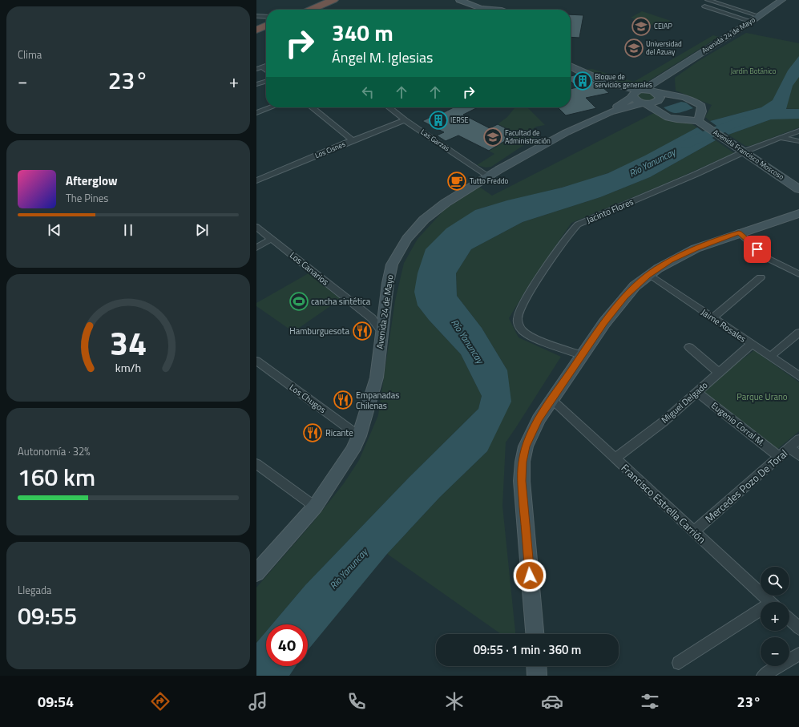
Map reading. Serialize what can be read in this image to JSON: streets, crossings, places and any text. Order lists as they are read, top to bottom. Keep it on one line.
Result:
{"streets":{"main road":["Avenida 24 de Mayo","Avenida Francisco Moscoso"],"street":["Las Garzas","Los Cisnes","Jacinto Flores","Los Canarios","Jaime Rosales","Los Chugos","Miguel Delgado","Eugenio Corral M.","Mercedes Pozo De Toral","Francisco Estrella Carrión"]},"crossings":[["Avenida 24 de Mayo","Las Garzas"],["Avenida 24 de Mayo","Avenida Francisco Moscoso"],["Avenida 24 de Mayo","Los Canarios"],["Avenida 24 de Mayo","Los Chugos"],["Las Garzas","Los Cisnes"],["Avenida Francisco Moscoso","Jacinto Flores"],["Jaime Rosales","Miguel Delgado"],["Miguel Delgado","Eugenio Corral M."],["Miguel Delgado","Francisco Estrella Carrión"],["Eugenio Corral M.","Mercedes Pozo De Toral"],["Mercedes Pozo De Toral","Francisco Estrella Carrión"]],"water":["Río Yanuncay"],"parks":["Jardín Botánico","Parque Urano"],"places":{"school or university":["CEIAP","Universidad del Azuay","Facultad de Administración"],"building":["Bloque de servicios generales","IERSE"],"cafe":["Tutto Freddo"],"sports":["cancha sintética"],"restaurant":["Hamburguesota","Empanadas Chilenas","Ricante"]},"page":{"tile":["Clima",["Autonomía · 32%","160 km"],["Llegada","09:55"]],"turn":["340 m","Ángel M. Iglesias"],"heat":["−","23°","+"],"song":["Afterglow","The Pines"],"map_buttons":["+","−"],"limit":"40","trip":"09:55 · 1 min · 360 m","tabs":["09:54","23°"],"gauge":["34","km/h"]}}
